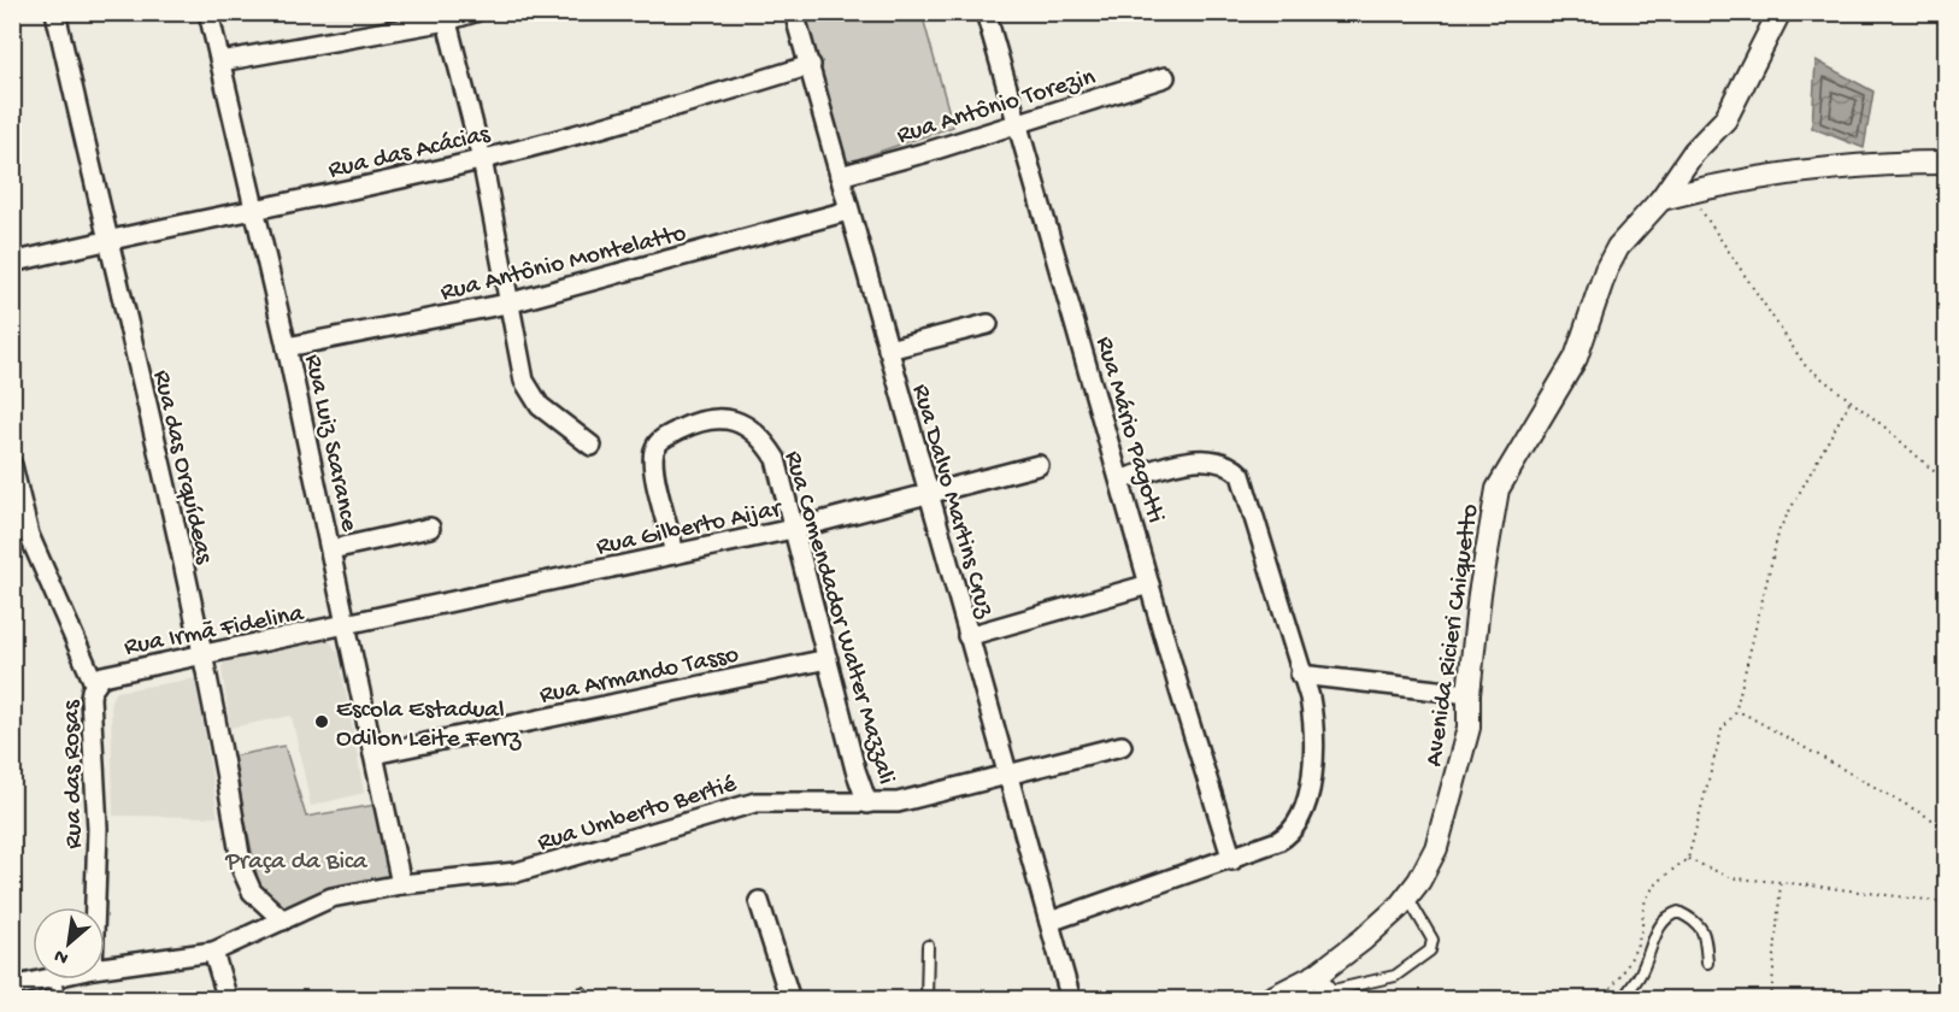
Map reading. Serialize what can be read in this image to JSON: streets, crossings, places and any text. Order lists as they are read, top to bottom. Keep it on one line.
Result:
{"streets":{"street":["Rua Antônio Torezin","Rua das Acácias","Rua Antônio Montelatto","Rua Mário Pagotti","Rua Luiz Scarance","Rua das Orquídeas","Rua Dalvo Martins Cruz","Rua Gilberto Aijar","Rua Comendador Walter Mazzali","Rua Irmã Fidelina","Avenida Ricieri Chiquetto","Rua Armando Tasso","Rua das Rosas","Rua Umberto Bertié"]},"crossings":[["Rua Antônio Torezin","Rua Mário Pagotti"],["Rua Antônio Torezin","Rua Dalvo Martins Cruz"],["Rua das Acácias","Rua Luiz Scarance"],["Rua das Acácias","Rua das Orquídeas"],["Rua das Acácias","Rua Dalvo Martins Cruz"],["Rua Antônio Montelatto","Rua Luiz Scarance"],["Rua Antônio Montelatto","Rua Dalvo Martins Cruz"],["Rua Luiz Scarance","Rua Gilberto Aijar"],["Rua Luiz Scarance","Rua Irmã Fidelina"],["Rua Luiz Scarance","Rua Armando Tasso"],["Rua Luiz Scarance","Rua Umberto Bertié"],["Rua das Orquídeas","Rua Irmã Fidelina"],["Rua das Orquídeas","Rua Umberto Bertié"],["Rua Dalvo Martins Cruz","Rua Gilberto Aijar"],["Rua Dalvo Martins Cruz","Rua Umberto Bertié"],["Rua Gilberto Aijar","Rua Comendador Walter Mazzali"],["Rua Gilberto Aijar","Rua Irmã Fidelina"],["Rua Comendador Walter Mazzali","Rua Armando Tasso"],["Rua Comendador Walter Mazzali","Rua Umberto Bertié"],["Rua Irmã Fidelina","Rua das Rosas"]],"parks":["Praça da Bica"],"places":["Escola Estadual Odilon Leite Ferrz"],"north":"bottom left"}
